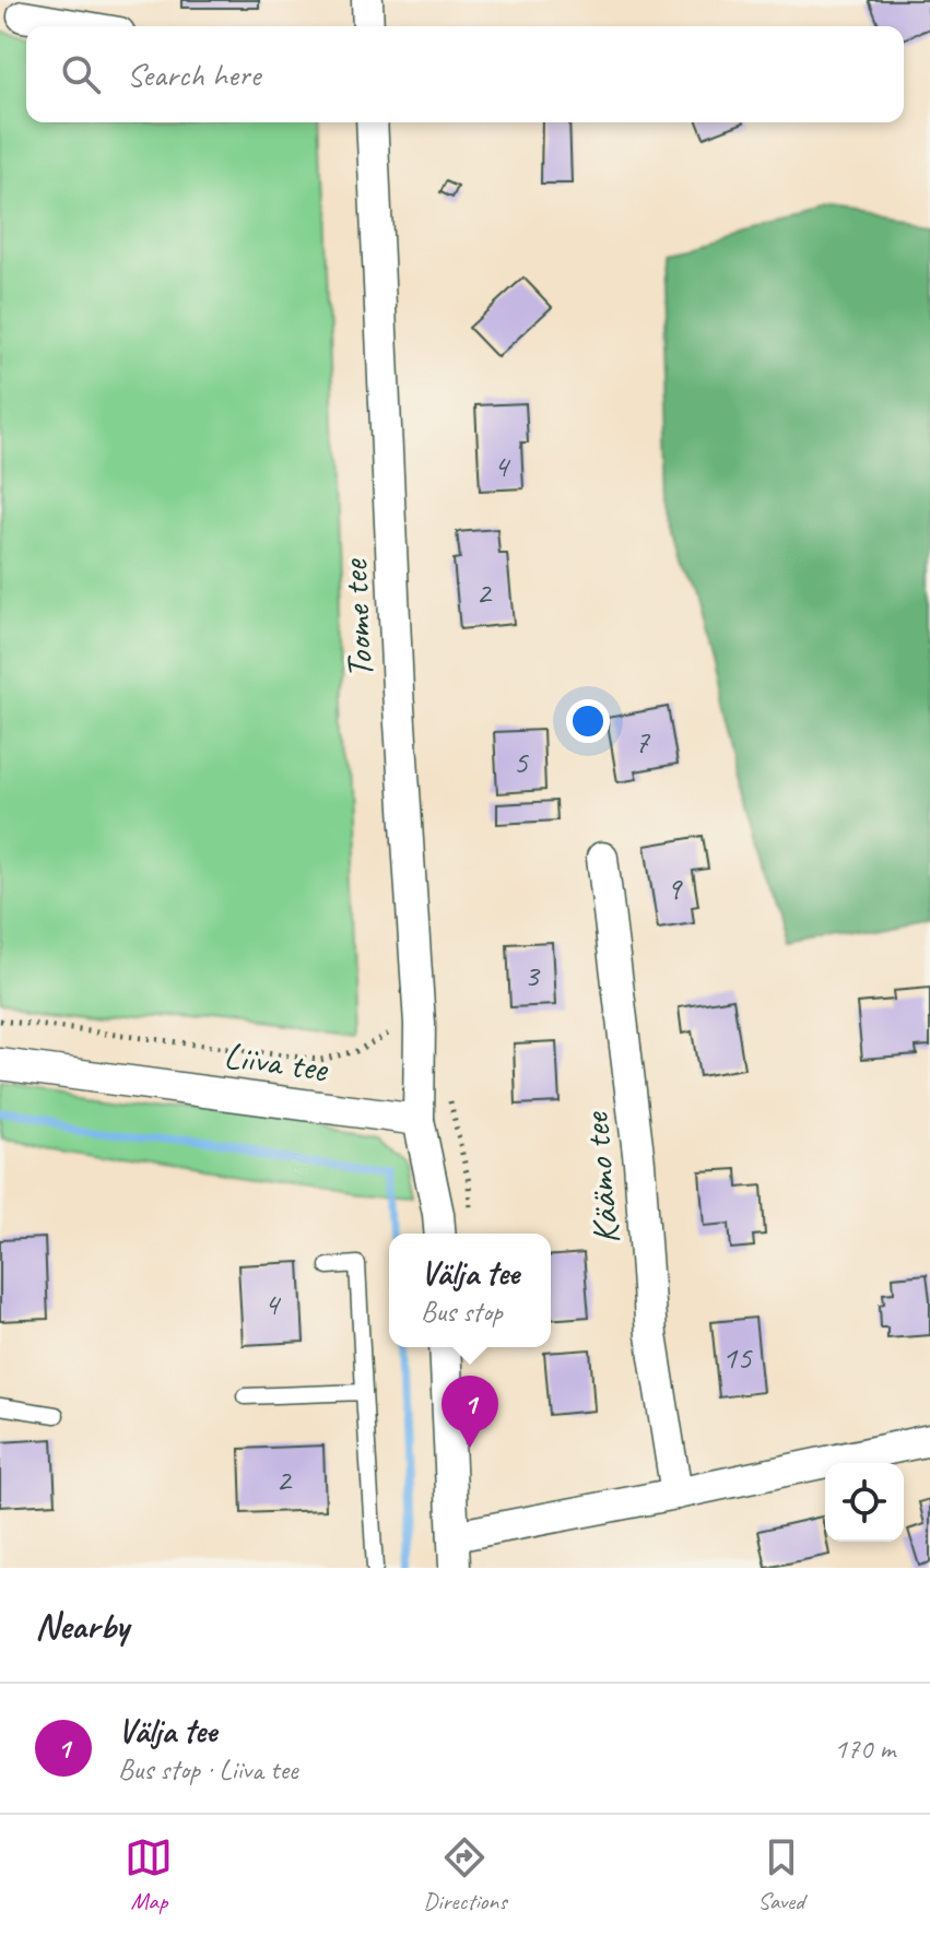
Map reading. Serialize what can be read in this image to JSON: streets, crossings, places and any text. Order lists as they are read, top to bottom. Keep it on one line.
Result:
{"streets":{"street":["Toome tee","Liiva tee","Käämo tee"]},"crossings":[["Toome tee","Liiva tee"]],"house_numbers":["4","2","7","5","9","3","4","15","2"],"page":{"search":"Search here","popup":["Välja tee","Bus stop"],"pins":"1","heading":"Nearby","list":[{"mark":"1","name":"Välja tee","note":"Bus stop · Liiva tee","value":"170 m"}],"nav":["Map","Directions","Saved"]}}
